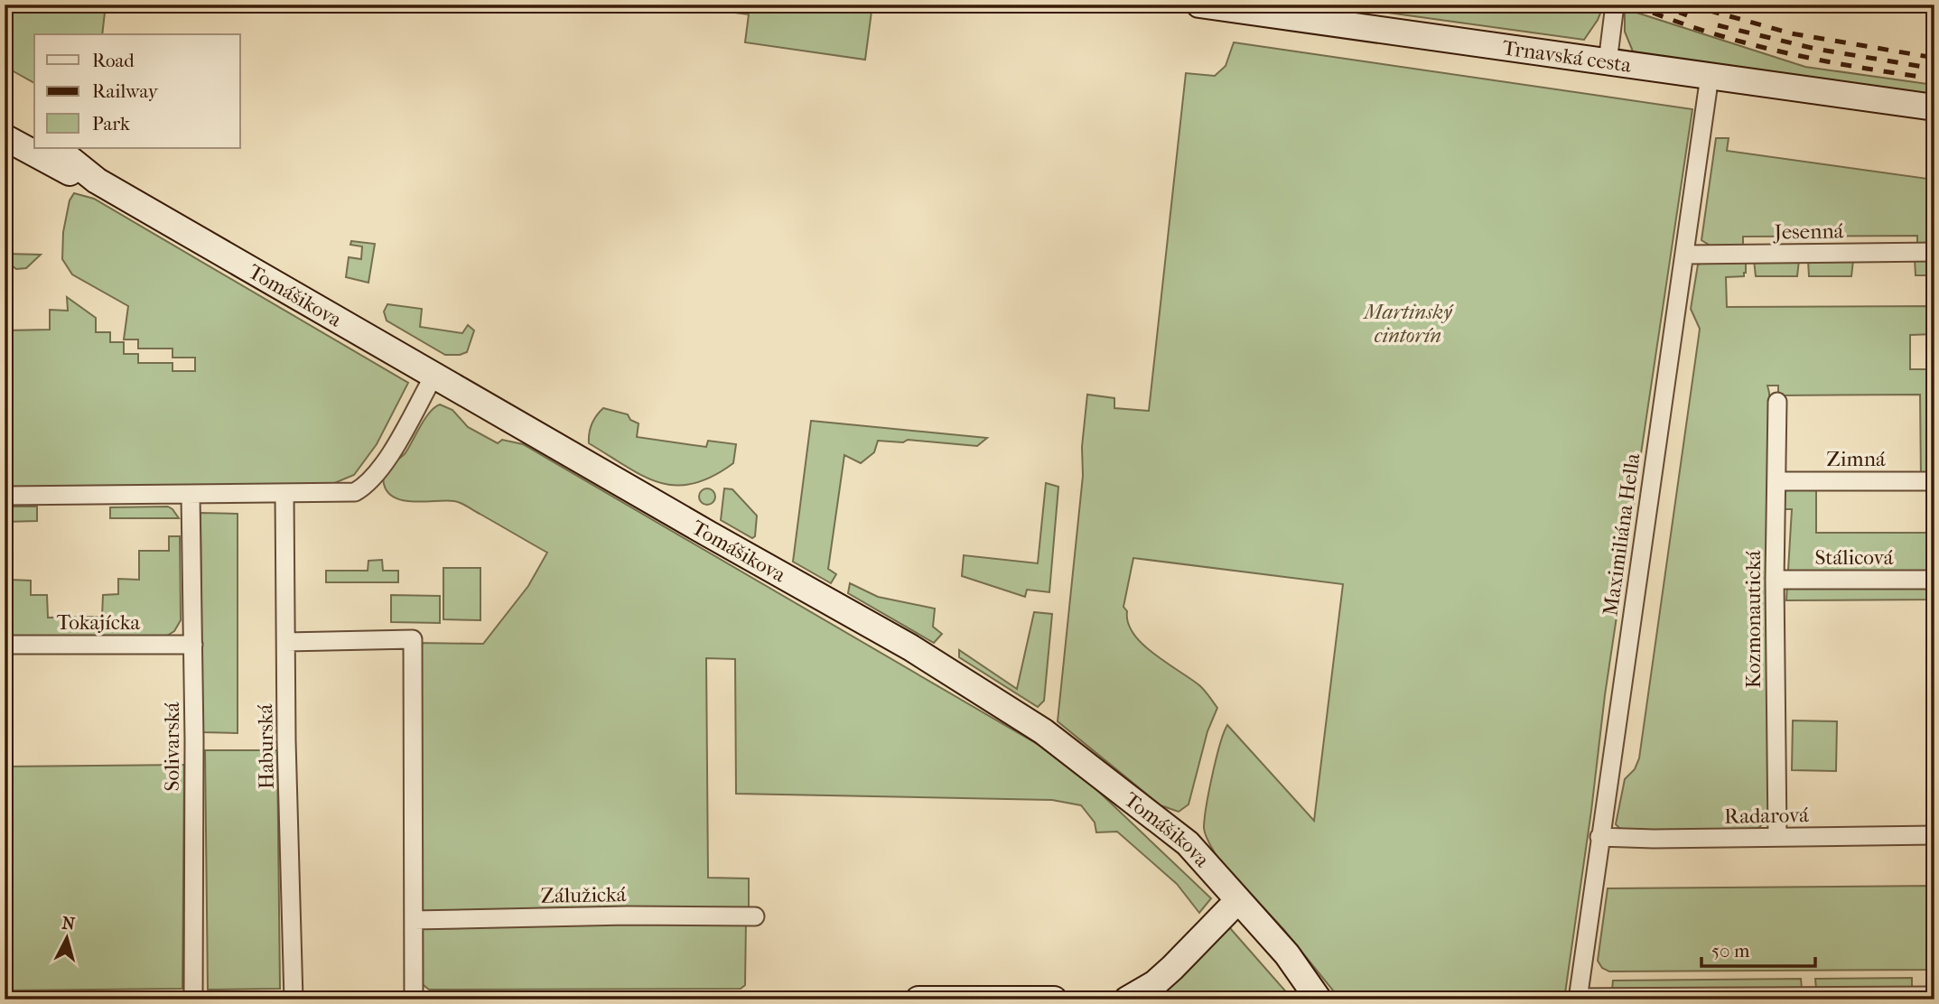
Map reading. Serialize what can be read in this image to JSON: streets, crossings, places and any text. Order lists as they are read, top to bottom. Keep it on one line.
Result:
{"streets":{"main road":["Trnavská cesta","Tomášikova"],"street":["Jesenná","Zimná","Maximiliána Hella","Stálicová","Kozmonautická","Tokajícka","Solivarská","Haburská","Radarová","Zálužická"]},"crossings":[["Trnavská cesta","Maximiliána Hella"],["Jesenná","Maximiliána Hella"],["Zimná","Kozmonautická"],["Maximiliána Hella","Radarová"],["Stálicová","Kozmonautická"],["Kozmonautická","Radarová"],["Tokajícka","Solivarská"]],"parks":["Martinský cintorín"],"legend":["Road","Railway","Park"],"scale_bar":"50 m","north":"top"}
